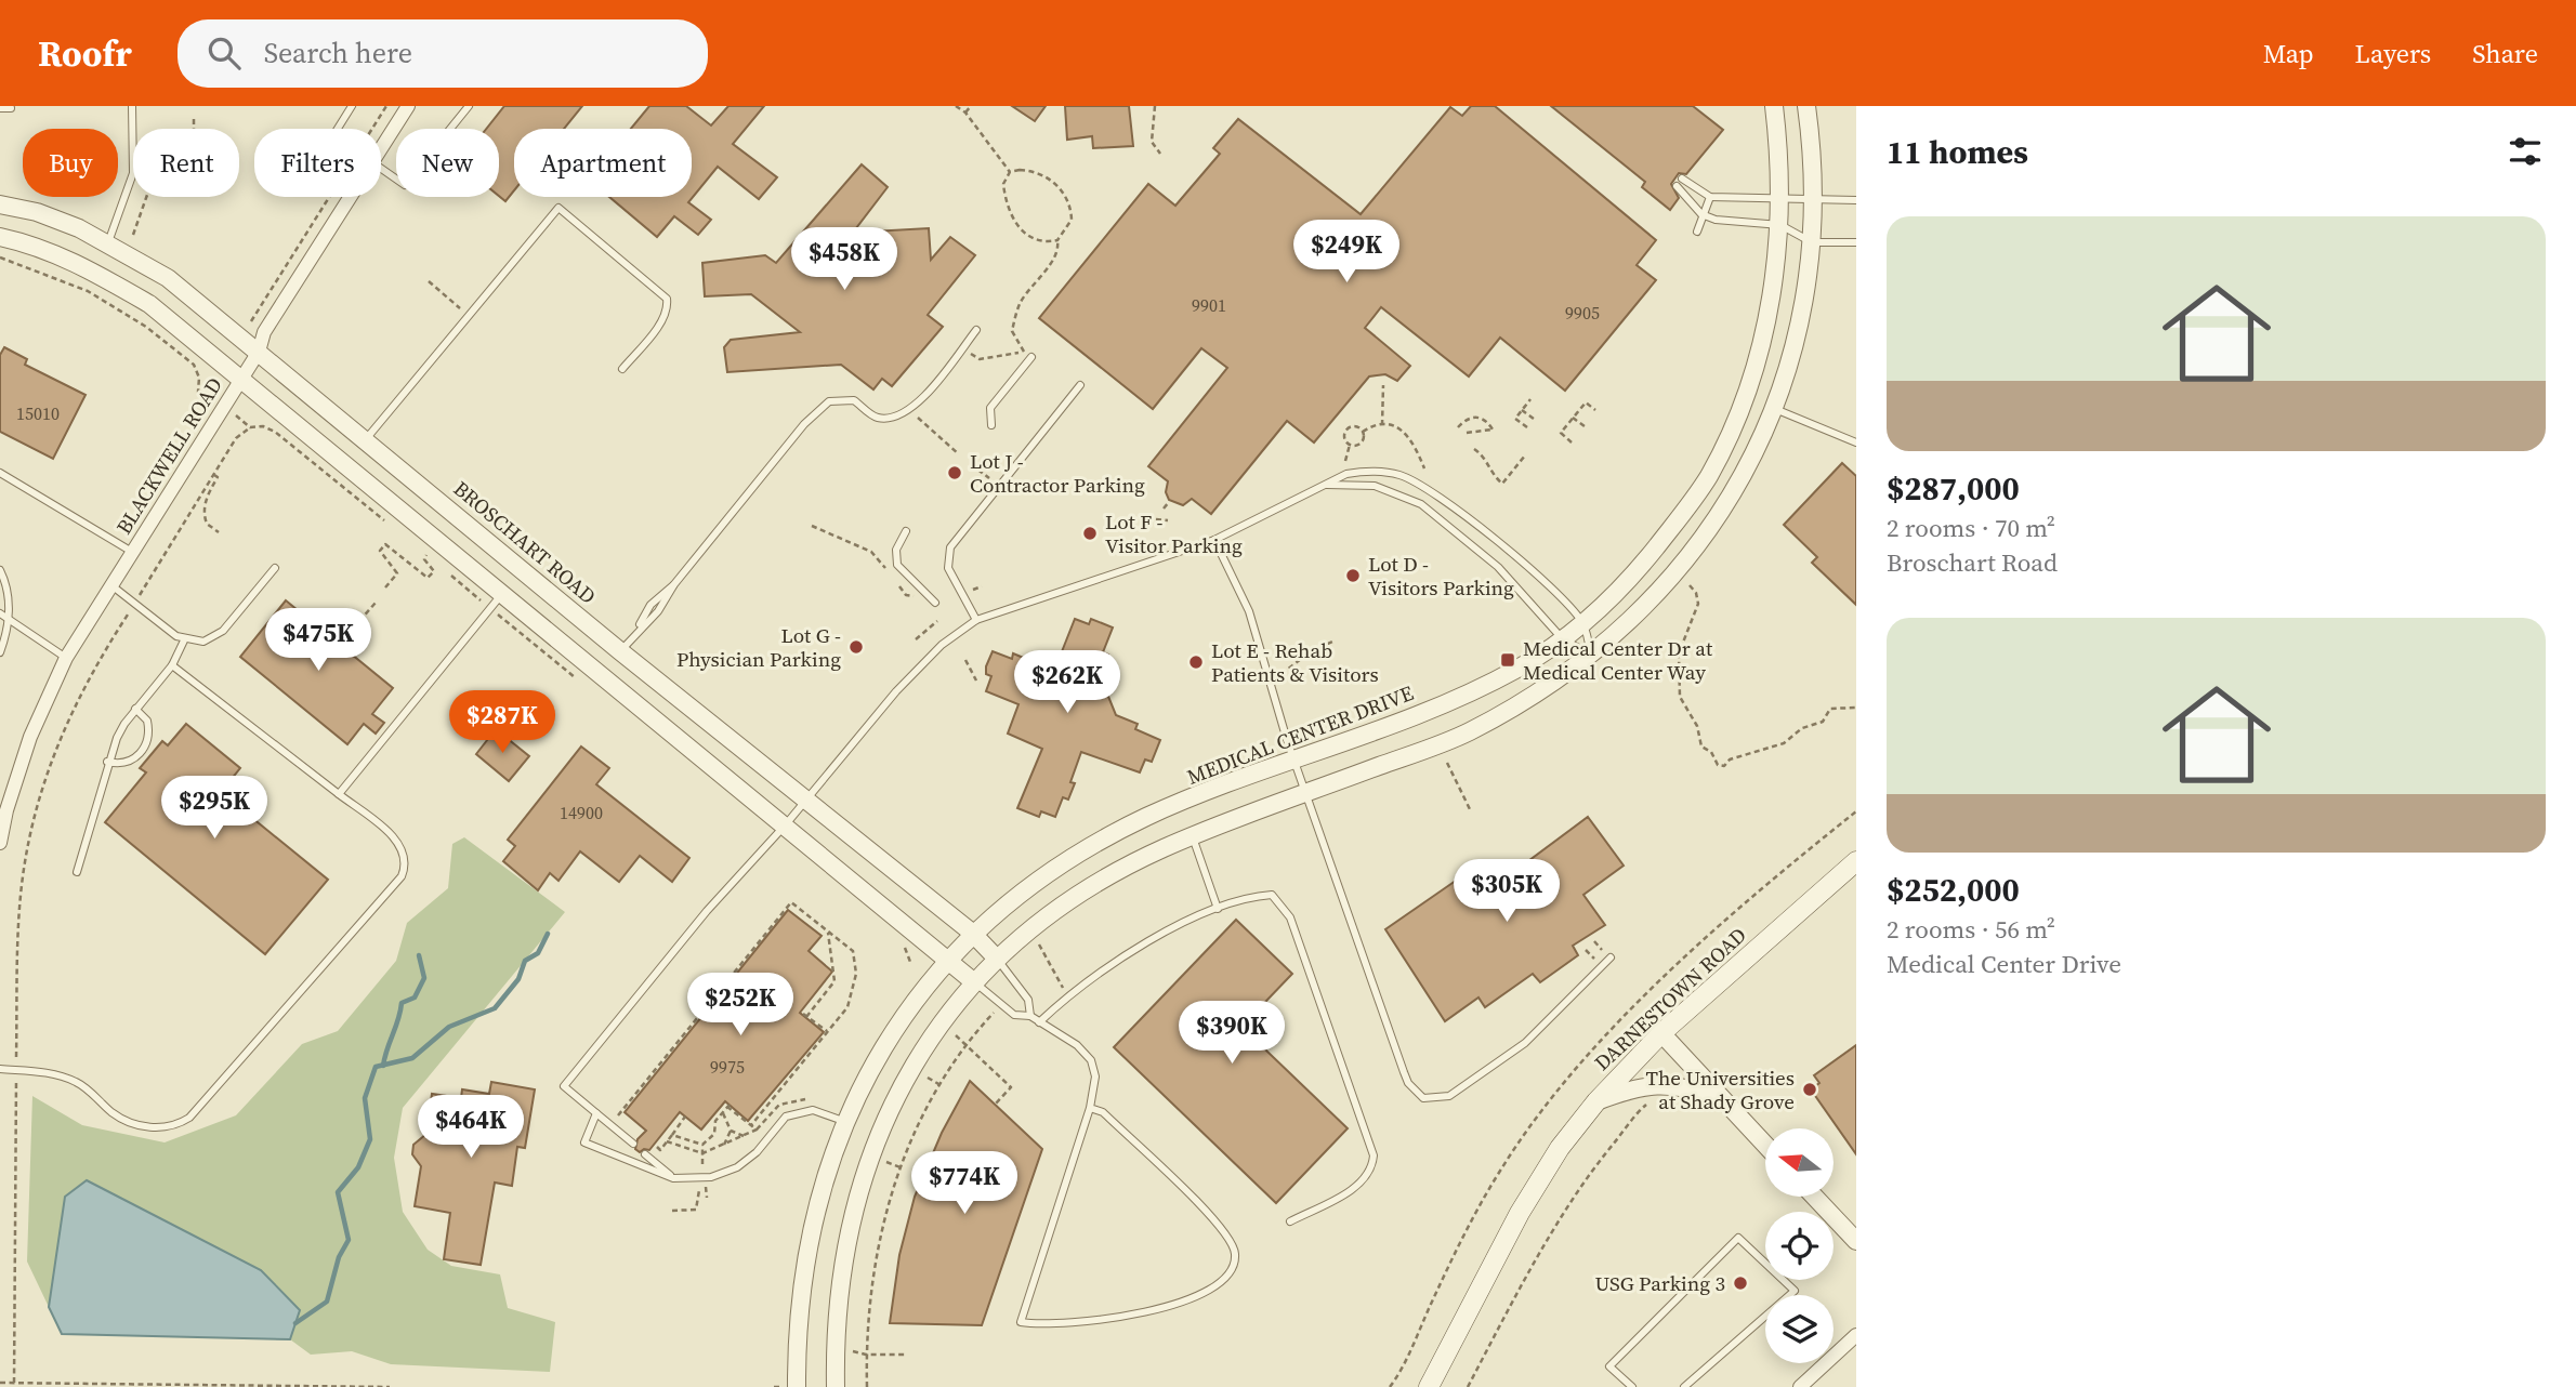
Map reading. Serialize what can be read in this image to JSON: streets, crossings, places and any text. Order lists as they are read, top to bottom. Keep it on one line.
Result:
{"streets":{"main road":["DARNESTOWN ROAD"],"street":["BLACKWELL ROAD","BROSCHART ROAD","MEDICAL CENTER DRIVE"]},"crossings":[["BLACKWELL ROAD","BROSCHART ROAD"],["BROSCHART ROAD","MEDICAL CENTER DRIVE"]],"places":{"other":["Lot J - Contractor Parking","Lot F - Visitor Parking","Lot D - Visitors Parking","Lot G - Physician Parking","Lot E - Rehab Patients & Visitors","The Universities at Shady Grove","USG Parking 3"],"transit":["Medical Center Dr at Medical Center Way"]},"house_numbers":["9901","9905","15010","14900","9975"],"north":"left","page":{"header":"Roofr","search":"Search here","nav":["Map","Layers","Share"],"heading":"11 homes","chip":["Buy","Rent","Filters","New","Apartment"],"list":[{"name":"$287,000","note":"2 rooms · 70 m² · Broschart Road"},{"name":"$252,000","note":"2 rooms · 56 m² · Medical Center Drive"}],"price":["$249K","$458K","$475K","$262K","$287K","$295K","$305K","$252K","$390K","$464K","$774K"]}}
